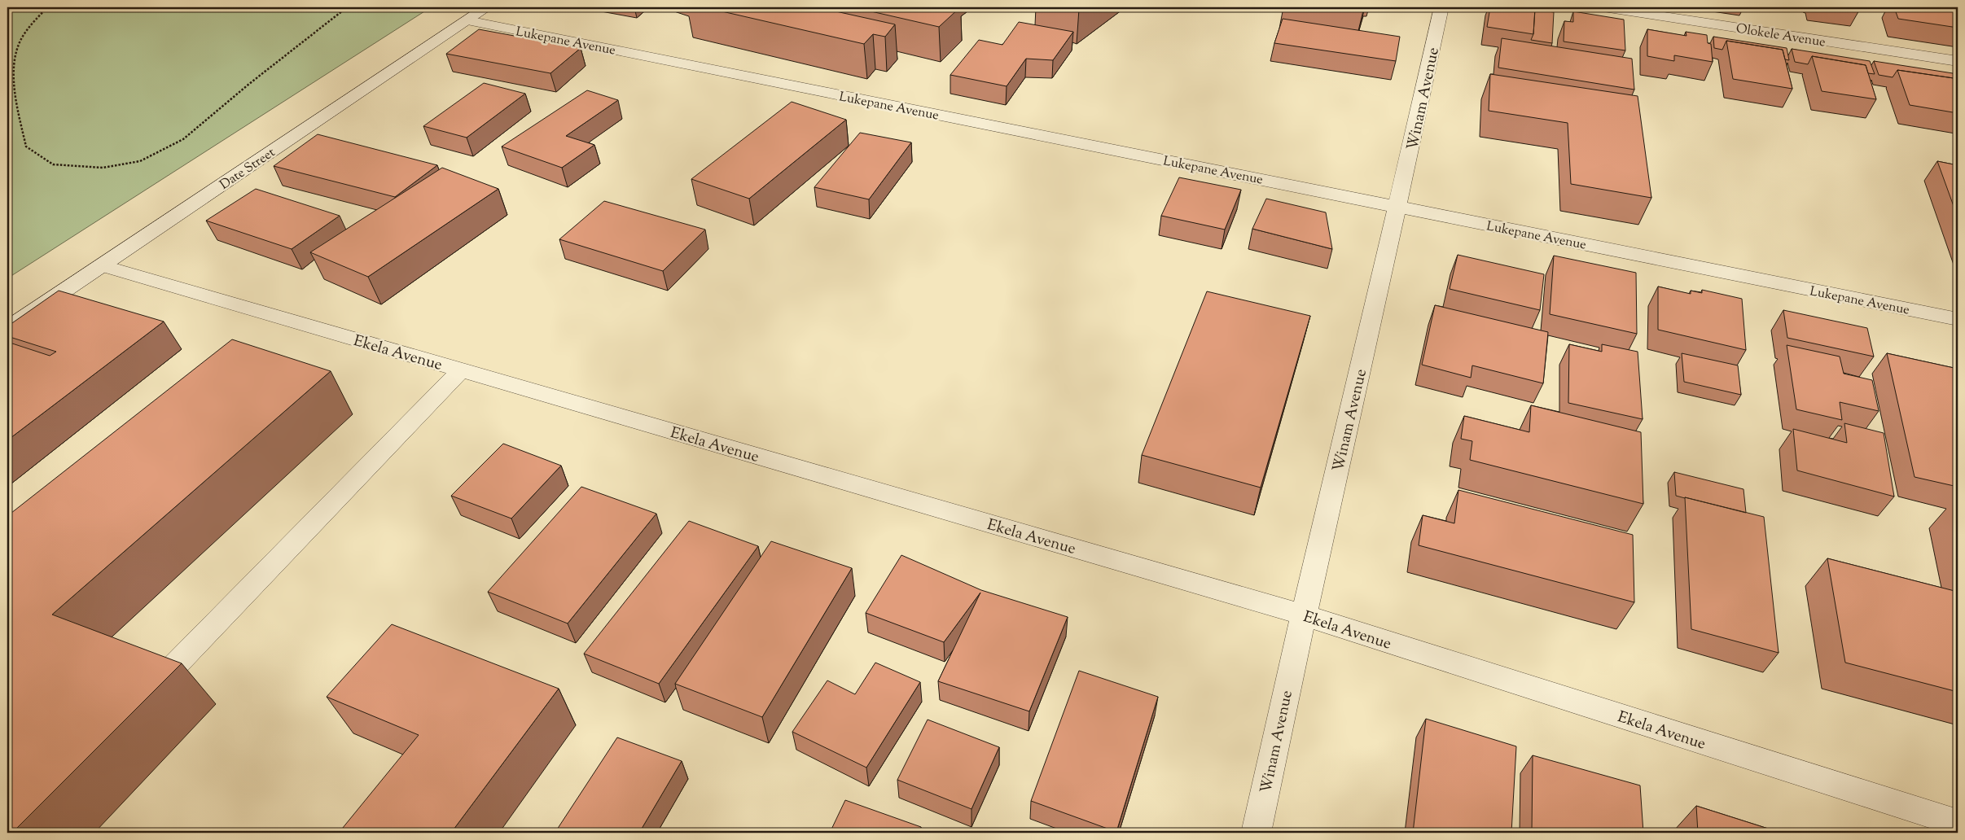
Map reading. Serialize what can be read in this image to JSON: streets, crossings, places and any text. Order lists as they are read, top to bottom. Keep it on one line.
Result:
{"streets":{"street":["Olokele Avenue","Lukepane Avenue","Winam Avenue","Date Street","Ekela Avenue"]},"crossings":[["Lukepane Avenue","Winam Avenue"],["Lukepane Avenue","Date Street"],["Winam Avenue","Ekela Avenue"],["Date Street","Ekela Avenue"]]}
